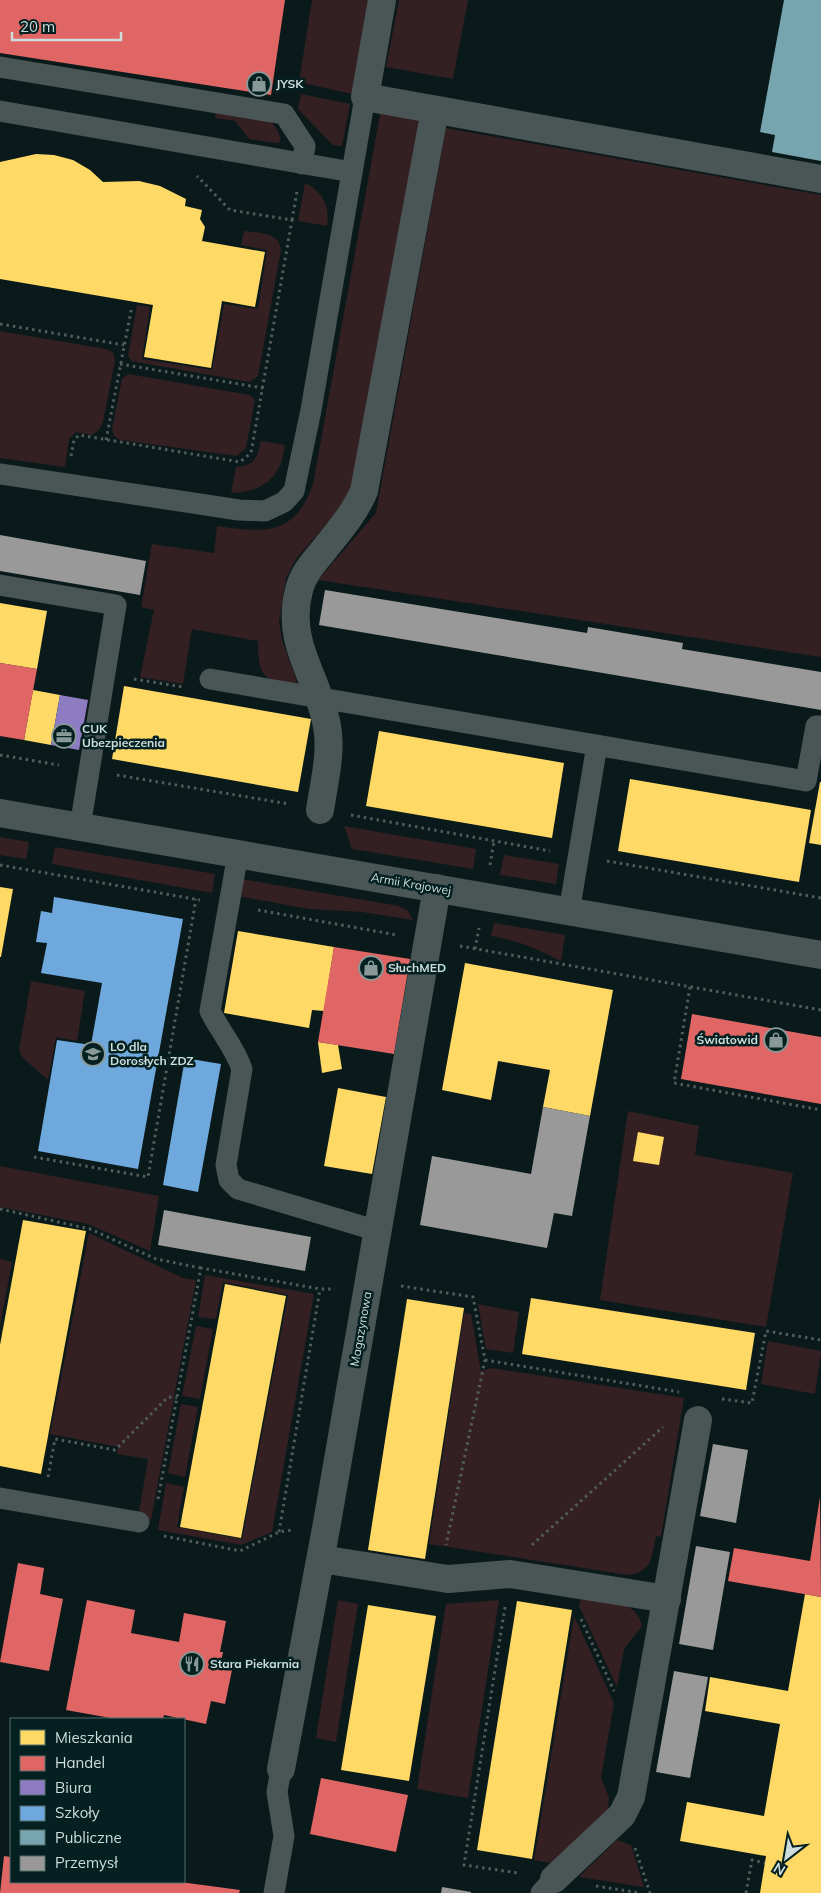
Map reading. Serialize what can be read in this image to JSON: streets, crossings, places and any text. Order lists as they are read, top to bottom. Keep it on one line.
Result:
{"streets":{"street":["Armii Krajowej","Magazynowa"]},"crossings":[["Armii Krajowej","Magazynowa"]],"places":{"shop":["JYSK","SłuchMED","Światowid"],"office":["CUK Ubezpieczenia"],"school or university":["LO dla Dorosłych ZDZ"],"restaurant":["Stara Piekarnia"]},"legend":["Mieszkania","Handel","Biura","Szkoły","Publiczne","Przemysł"],"scale_bar":"20 m","north":"bottom left"}
